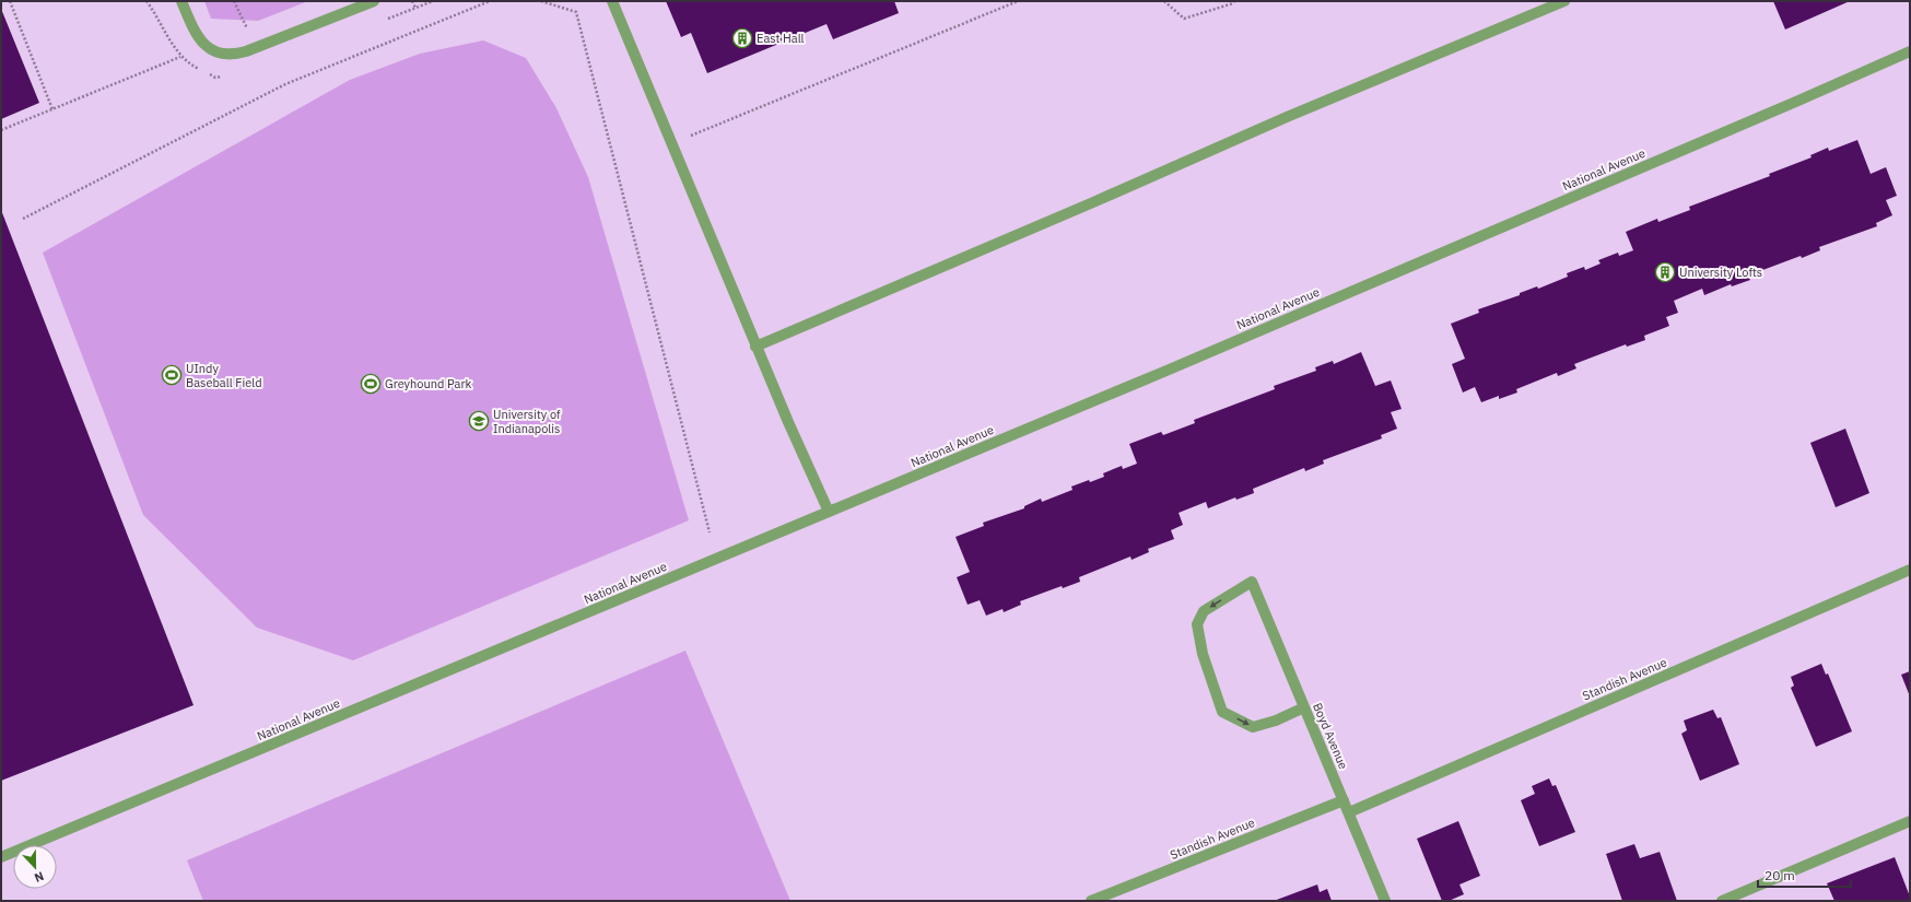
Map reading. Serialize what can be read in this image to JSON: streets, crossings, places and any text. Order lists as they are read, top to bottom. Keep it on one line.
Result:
{"streets":{"street":["National Avenue","Standish Avenue","Boyd Avenue"]},"crossings":[["Standish Avenue","Boyd Avenue"]],"places":{"building":["East Hall","University Lofts"],"sports":["UIndy Baseball Field","Greyhound Park"],"school or university":["University of Indianapolis"]},"scale_bar":"20 m","north":"bottom"}
